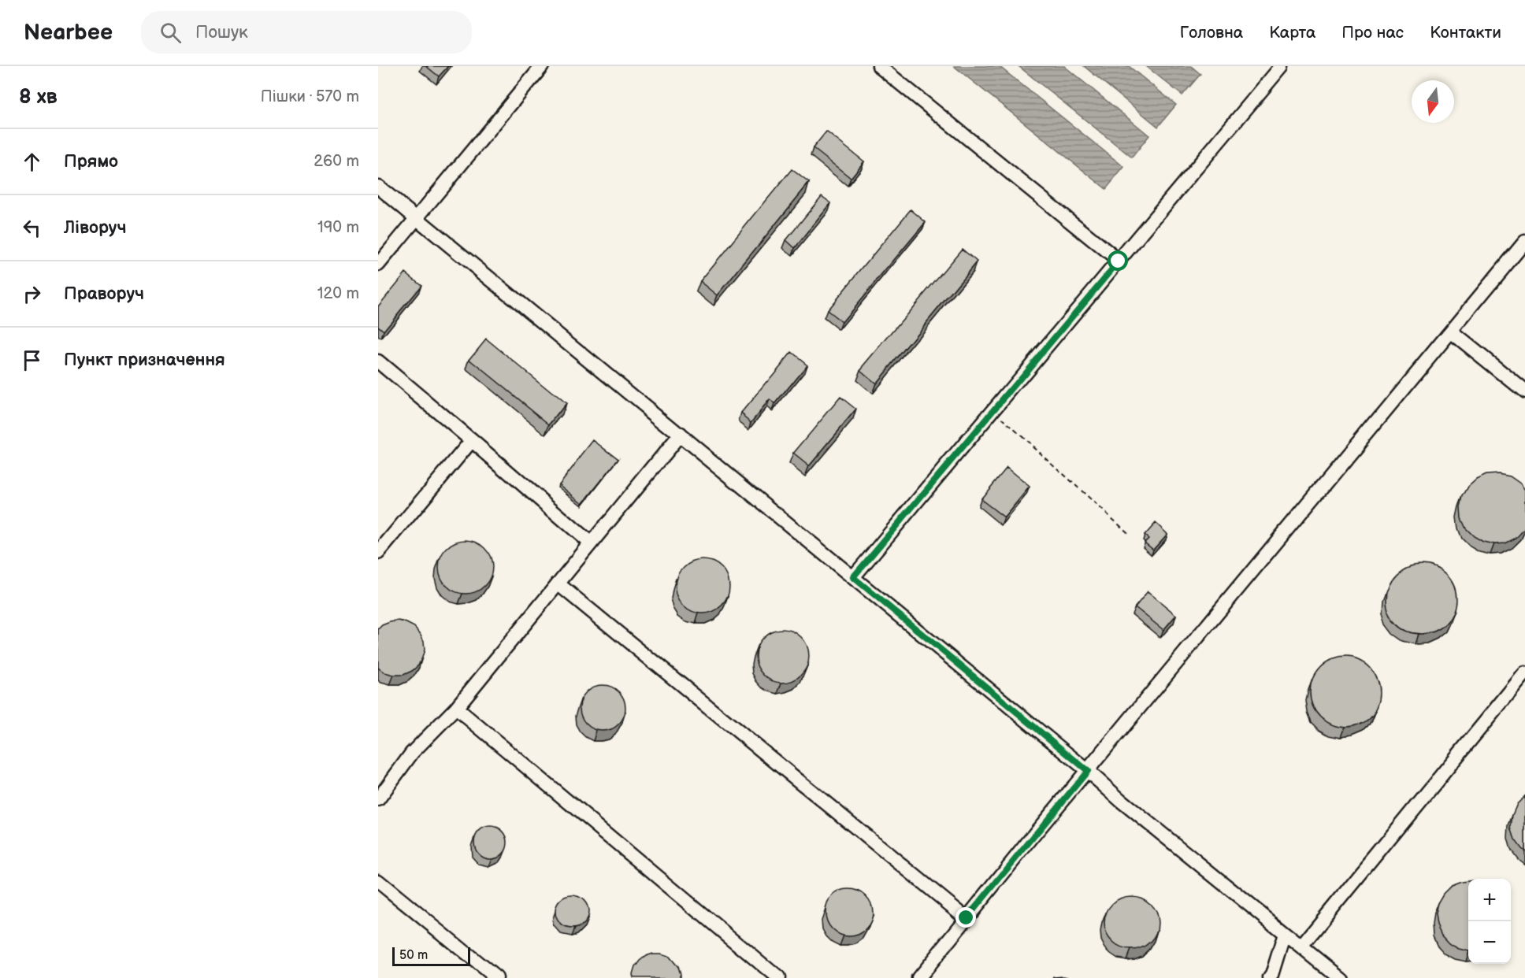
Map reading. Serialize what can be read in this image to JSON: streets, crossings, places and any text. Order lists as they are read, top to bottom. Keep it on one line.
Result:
{"scale_bar":"50 m","north":"bottom","page":{"header":"Nearbee","search":"Пошук","nav":["Головна","Карта","Про нас","Контакти"],"heading":["8 хв","Пішки · 570 m"],"list":[["Прямо","260 m"],["Ліворуч","190 m"],["Праворуч","120 m"],"Пункт призначення"],"map_buttons":["+","−"],"scale":"50 m"}}
